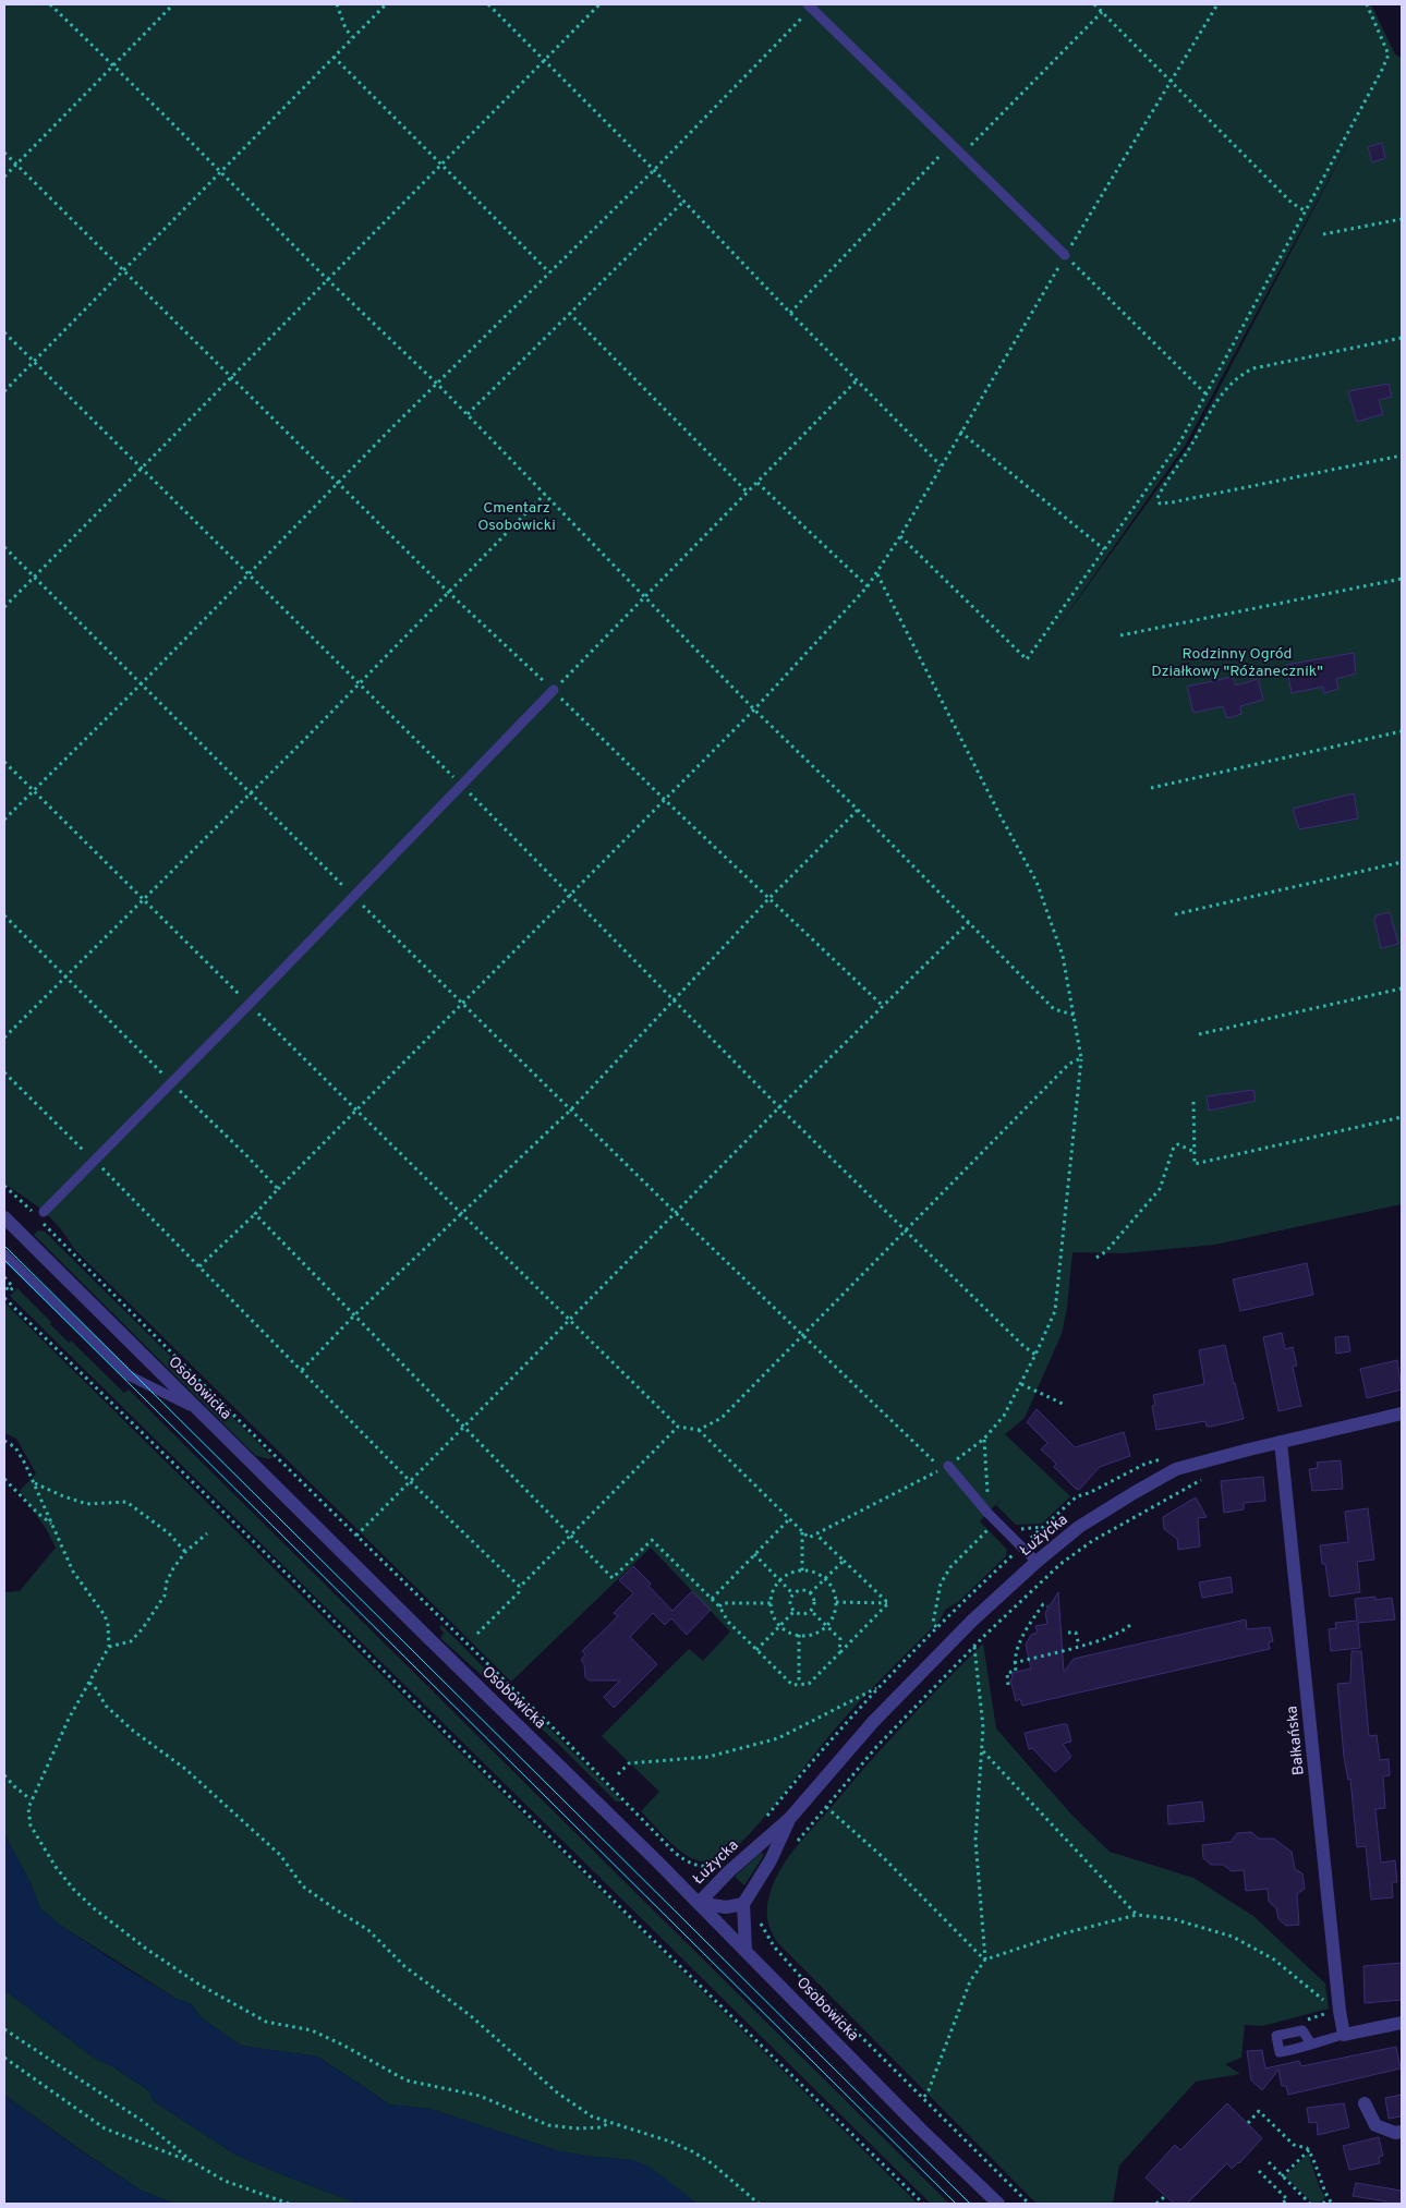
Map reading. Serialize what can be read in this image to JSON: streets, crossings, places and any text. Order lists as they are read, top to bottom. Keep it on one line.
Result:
{"streets":{"street":["Osobowicka","Łużycka","Bałkańska"]},"crossings":[["Osobowicka","Łużycka"],["Łużycka","Bałkańska"]],"parks":["Cmentarz Osobowicki","Rodzinny Ogród Działkowy \"Różanecznik\""]}
